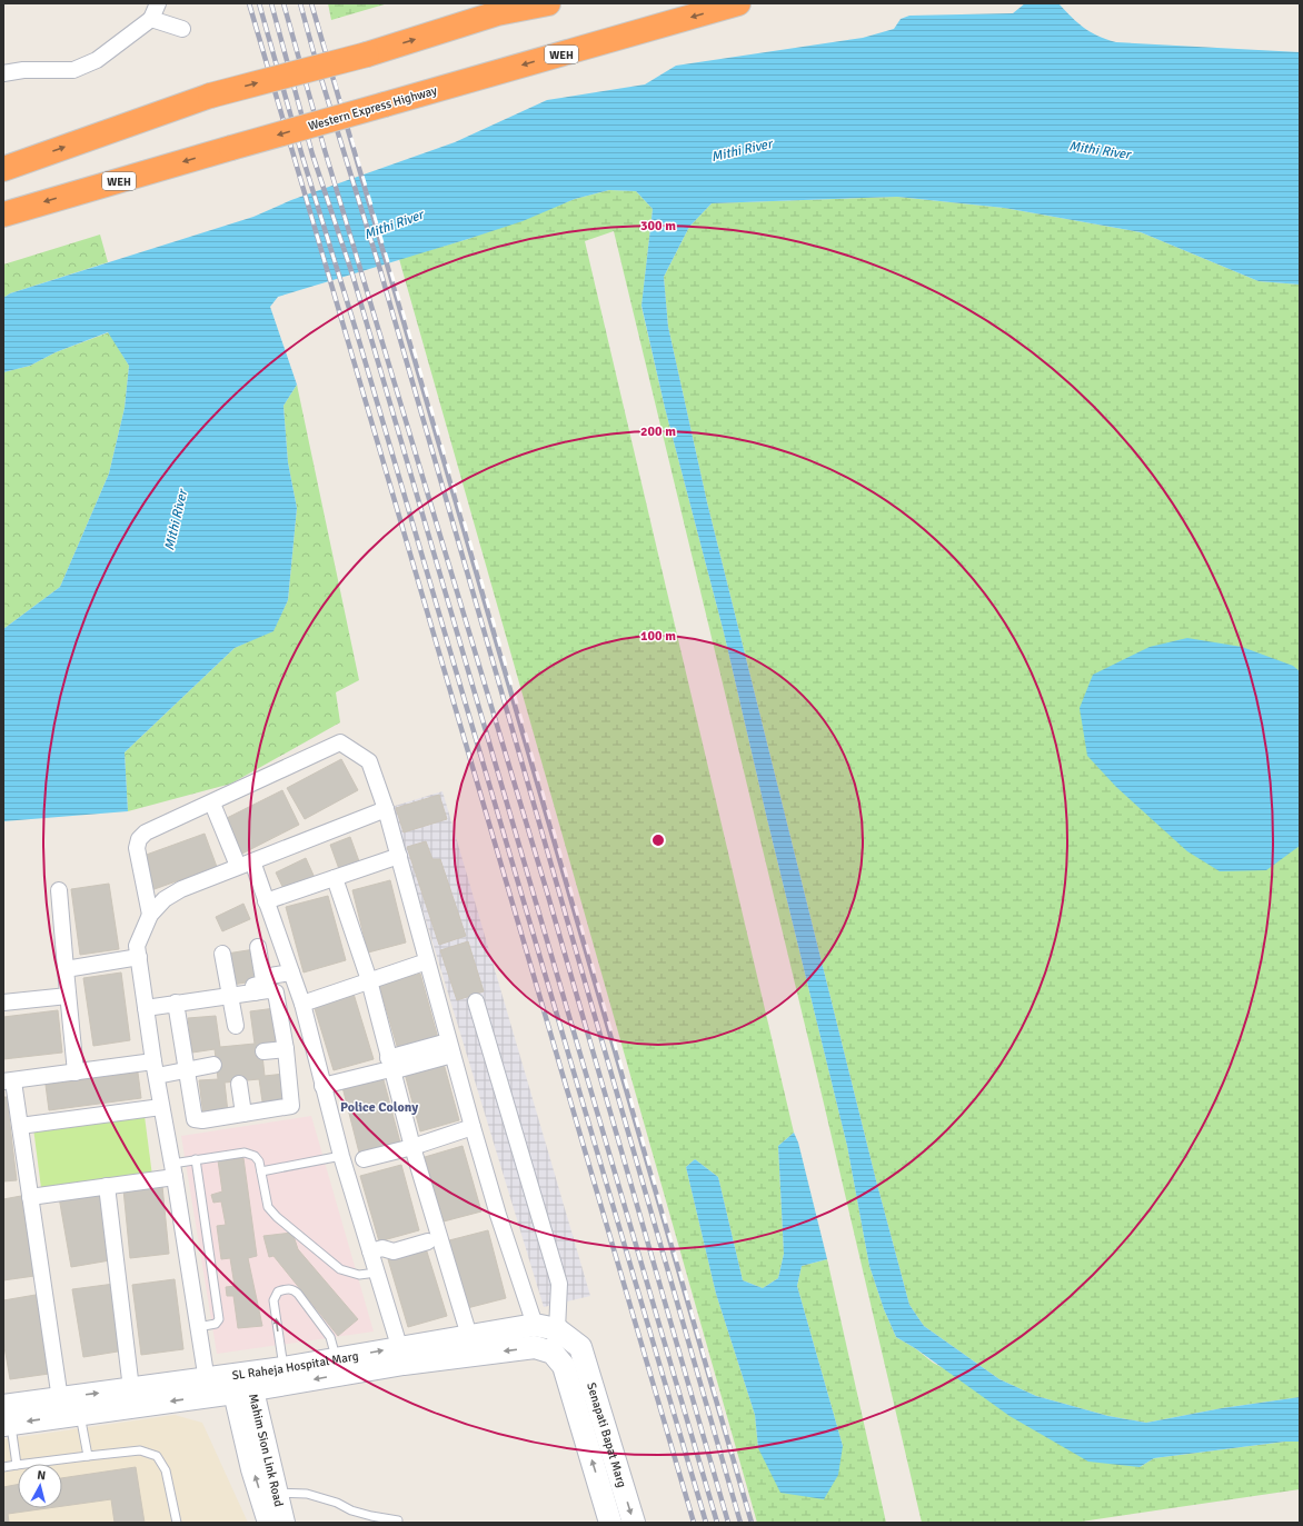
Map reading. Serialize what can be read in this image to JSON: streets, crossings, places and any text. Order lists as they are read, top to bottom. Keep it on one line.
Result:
{"streets":{"highway":["WEH","Western Express Highway"],"main road":["SL Raheja Hospital Marg","Senapati Bapat Marg","Mahim Sion Link Road"]},"crossings":[["SL Raheja Hospital Marg","Senapati Bapat Marg"],["SL Raheja Hospital Marg","Mahim Sion Link Road"]],"districts":["Police Colony"],"water":["Mithi River"],"north":"top","rings":["300 m","200 m","100 m"]}
